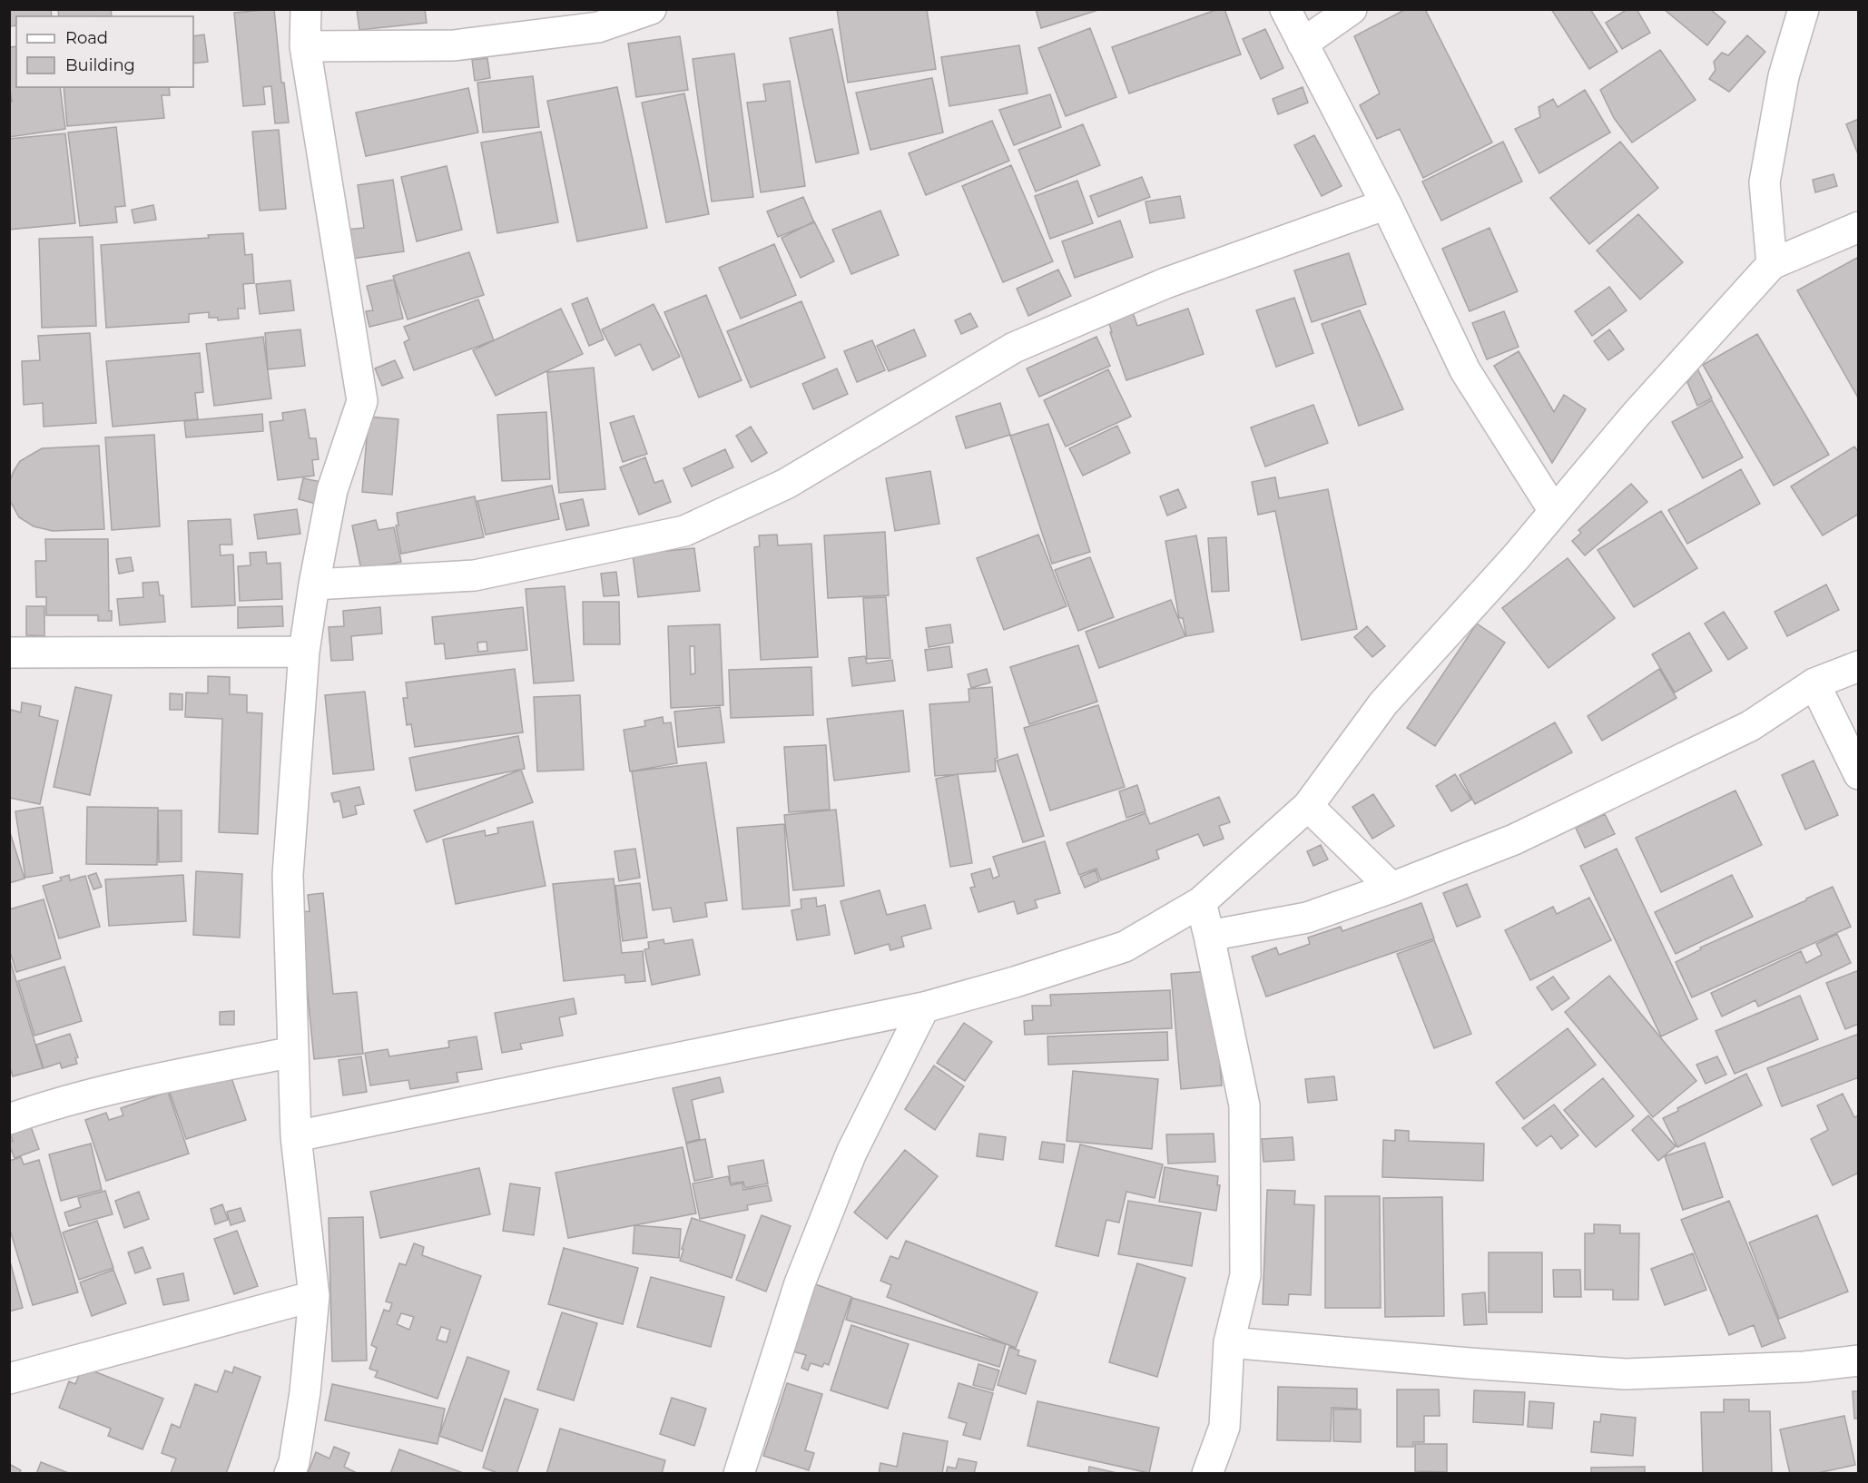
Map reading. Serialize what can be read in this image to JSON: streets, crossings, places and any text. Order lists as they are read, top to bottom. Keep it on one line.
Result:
{"legend":["Road","Building"]}
